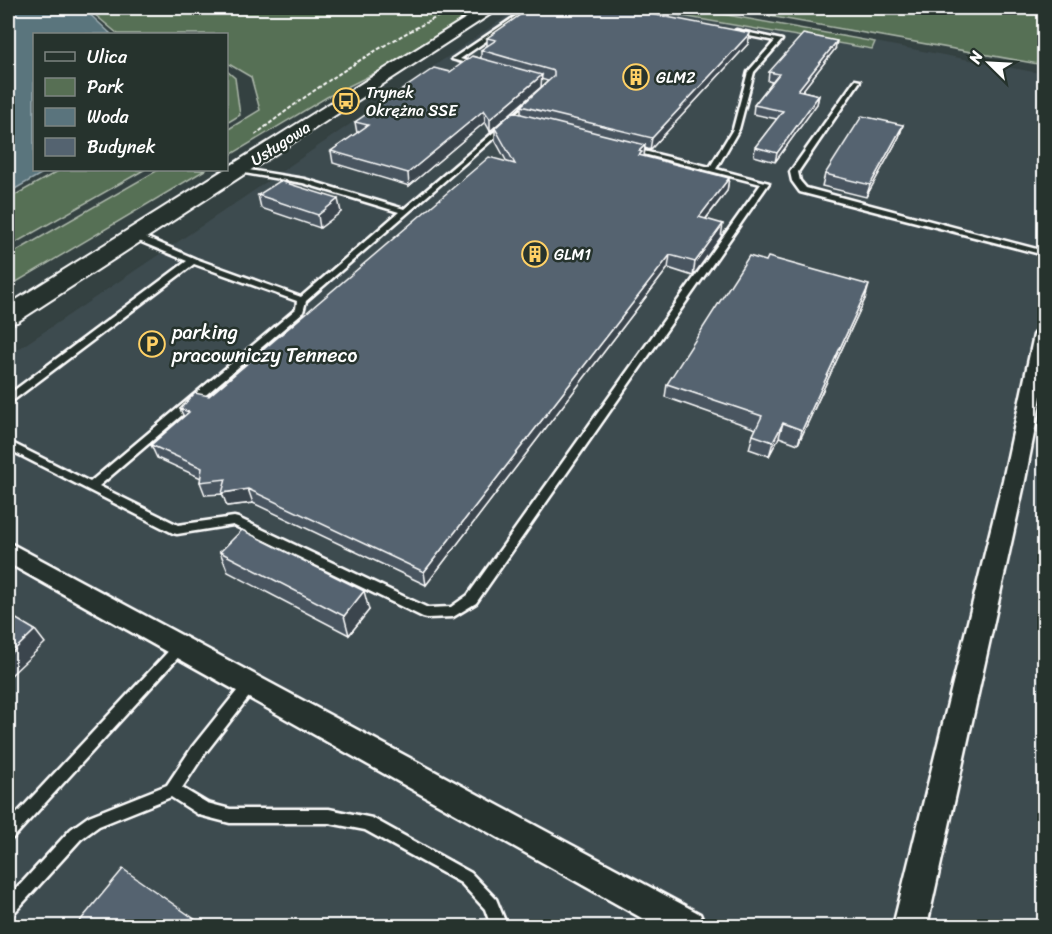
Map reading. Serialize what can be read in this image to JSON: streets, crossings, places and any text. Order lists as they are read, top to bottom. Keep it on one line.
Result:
{"streets":{"street":["Usługowa"]},"places":{"building":["GLM2","GLM1"],"bus stop":["Trynek Okrężna SSE"],"parking":["parking pracowniczy Tenneco"]},"legend":["Ulica","Park","Woda","Budynek"],"north":"top left"}
